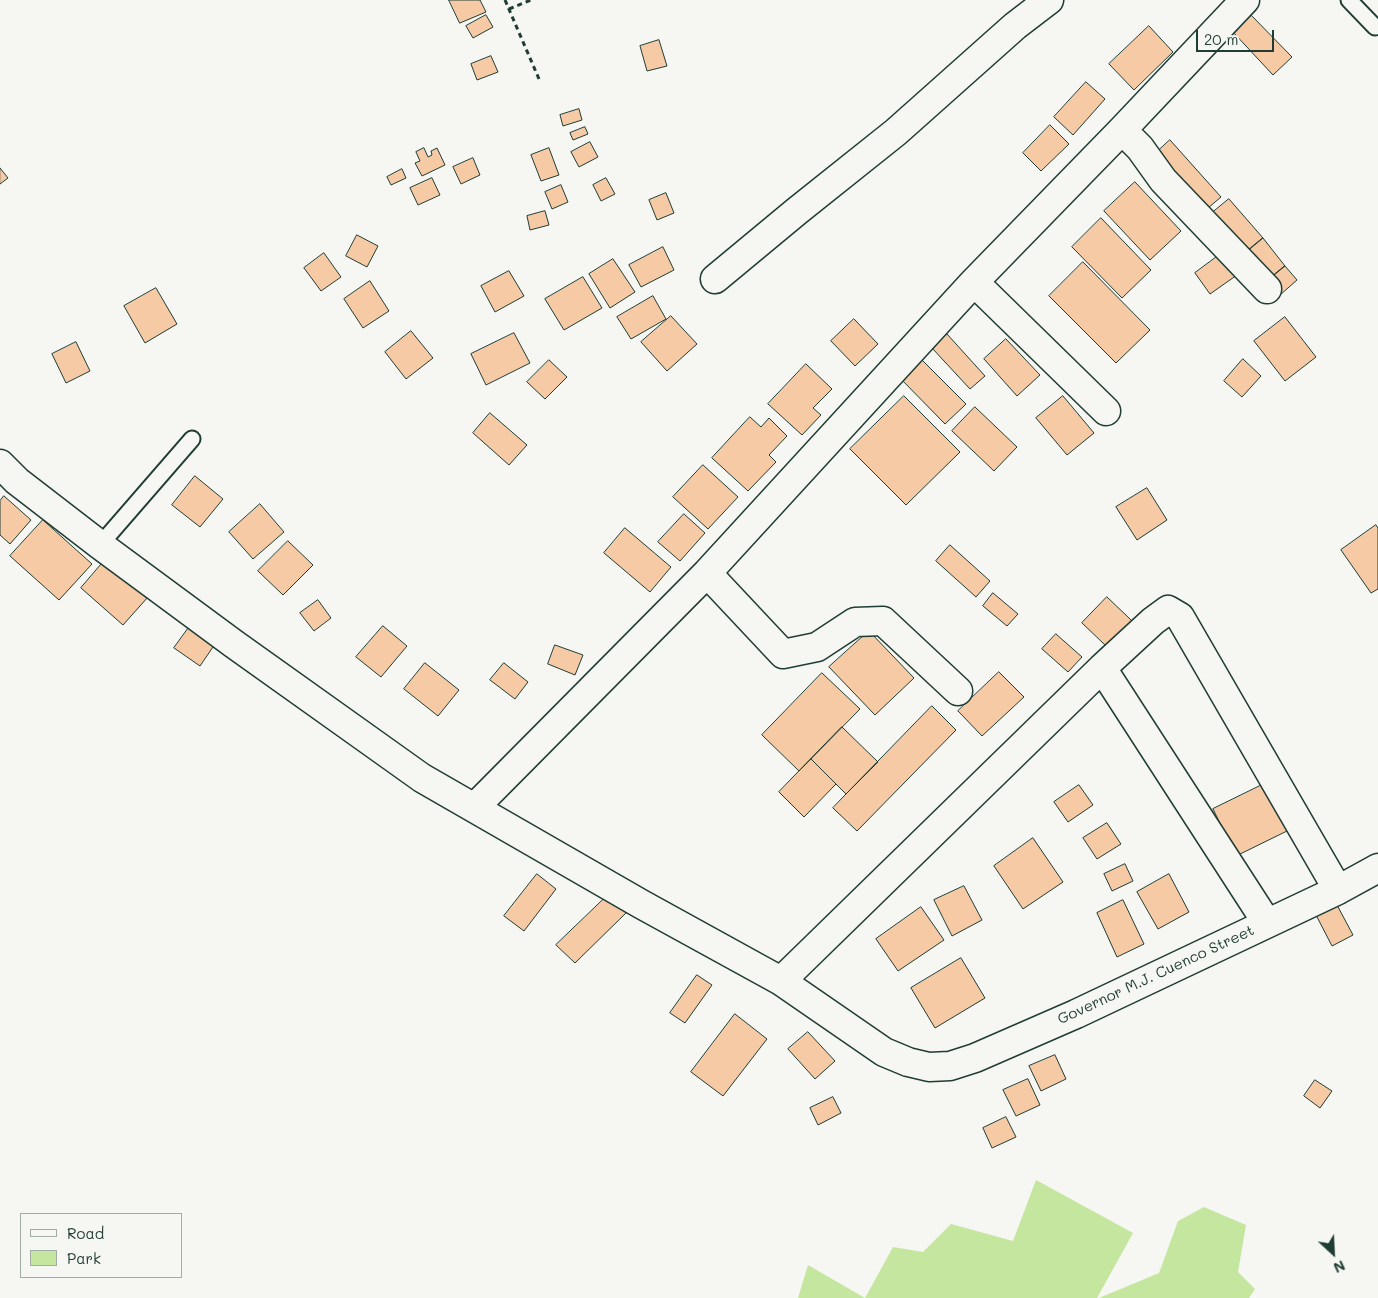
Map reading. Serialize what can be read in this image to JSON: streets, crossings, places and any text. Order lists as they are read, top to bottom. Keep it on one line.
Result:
{"streets":{"street":["Governor M.J. Cuenco Street"]},"legend":["Road","Park"],"scale_bar":"20 m","north":"bottom right"}
